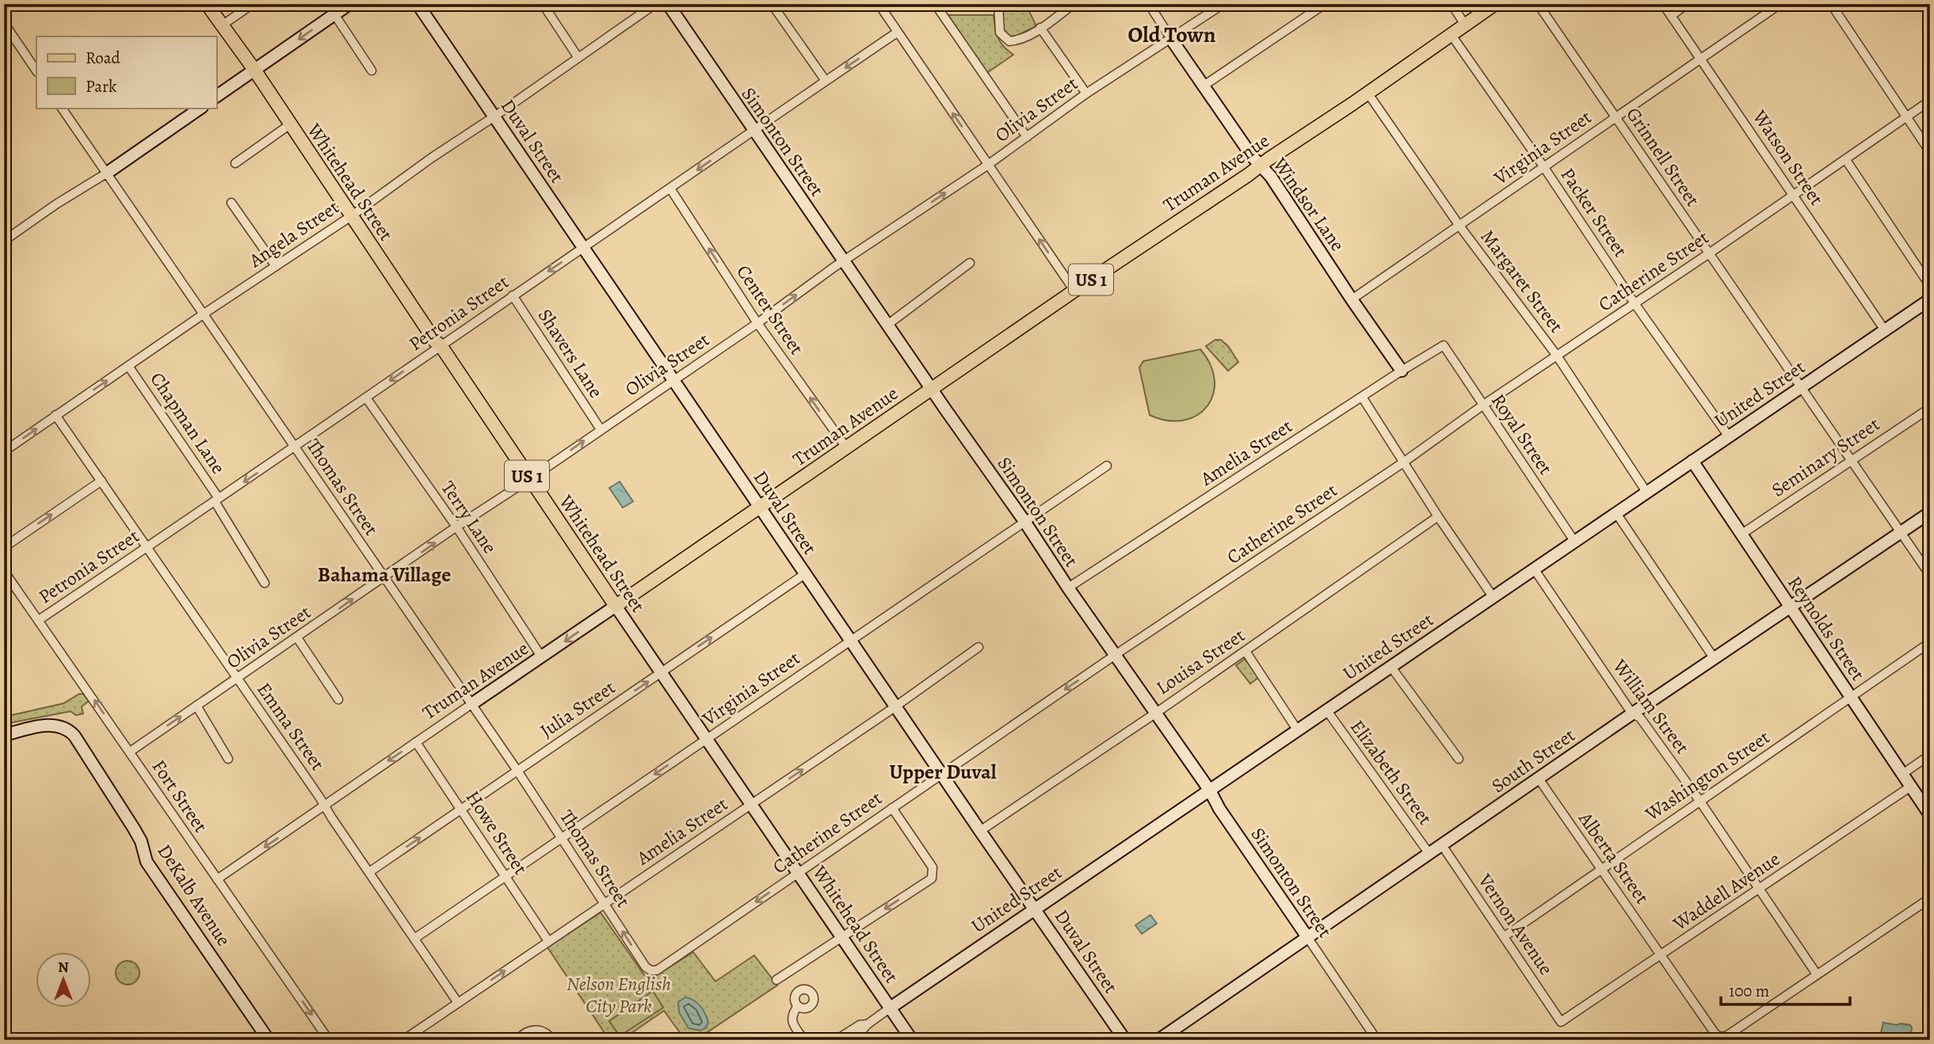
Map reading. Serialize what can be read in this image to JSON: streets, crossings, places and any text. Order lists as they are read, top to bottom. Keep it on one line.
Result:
{"streets":{"main road":["Truman Avenue","Whitehead Street","US 1"],"street":["Olivia Street","Duval Street","Simonton Street","Virginia Street","Grinnell Street","Watson Street","Windsor Lane","Packer Street","Angela Street","Catherine Street","Margaret Street","Center Street","Petronia Street","Shavers Lane","United Street","Chapman Lane","Royal Street","Amelia Street","Seminary Street","Thomas Street","Terry Lane","Reynolds Street","Louisa Street","William Street","Julia Street","Emma Street","South Street","Elizabeth Street","Washington Street","Fort Street","Howe Street","Alberta Street","Waddell Avenue","DeKalb Avenue","Vernon Avenue"]},"crossings":[["Olivia Street","Duval Street"],["Olivia Street","Simonton Street"],["Olivia Street","Whitehead Street"],["Olivia Street","Windsor Lane"],["Olivia Street","Center Street"],["Olivia Street","Shavers Lane"],["Olivia Street","Thomas Street"],["Olivia Street","Terry Lane"],["Olivia Street","Emma Street"],["Olivia Street","Fort Street"],["Duval Street","Virginia Street"],["Duval Street","Truman Avenue"],["Duval Street","Angela Street"],["Duval Street","Catherine Street"],["Duval Street","Petronia Street"],["Duval Street","United Street"],["Duval Street","Amelia Street"],["Duval Street","Louisa Street"],["Duval Street","Julia Street"],["Simonton Street","Virginia Street"],["Simonton Street","Truman Avenue"],["Simonton Street","Catherine Street"],["Simonton Street","Petronia Street"],["Simonton Street","United Street"],["Simonton Street","Amelia Street"],["Simonton Street","Louisa Street"],["Simonton Street","South Street"],["Virginia Street","Grinnell Street"],["Virginia Street","Watson Street"],["Virginia Street","Whitehead Street"],["Virginia Street","Windsor Lane"],["Virginia Street","Packer Street"],["Virginia Street","Margaret Street"],["Virginia Street","Thomas Street"],["Virginia Street","Emma Street"],["Virginia Street","Howe Street"],["Grinnell Street","Catherine Street"],["Grinnell Street","United Street"],["Grinnell Street","Seminary Street"],["Grinnell Street","South Street"],["Watson Street","Catherine Street"],["Watson Street","United Street"],["Truman Avenue","Whitehead Street"],["Truman Avenue","Windsor Lane"],["Truman Avenue","Packer Street"],["Truman Avenue","Margaret Street"],["Truman Avenue","Center Street"],["Truman Avenue","Thomas Street"],["Truman Avenue","Terry Lane"],["Truman Avenue","Emma Street"],["Truman Avenue","Fort Street"],["Truman Avenue","Howe Street"],["Whitehead Street","Angela Street"],["Whitehead Street","Catherine Street"],["Whitehead Street","Petronia Street"],["Whitehead Street","United Street"],["Whitehead Street","Amelia Street"],["Whitehead Street","Julia Street"],["Windsor Lane","Amelia Street"],["Packer Street","Catherine Street"],["Packer Street","United Street"],["Angela Street","Chapman Lane"],["Angela Street","Thomas Street"],["Angela Street","Emma Street"],["Catherine Street","Margaret Street"],["Catherine Street","Royal Street"],["Catherine Street","Thomas Street"],["Margaret Street","United Street"],["Center Street","Petronia Street"],["Petronia Street","Shavers Lane"],["Petronia Street","Chapman Lane"],["Petronia Street","Thomas Street"],["Petronia Street","Terry Lane"],["Petronia Street","Emma Street"],["Petronia Street","Fort Street"],["United Street","Royal Street"],["United Street","Reynolds Street"],["United Street","William Street"],["United Street","Elizabeth Street"],["Royal Street","Amelia Street"],["Amelia Street","Thomas Street"],["Amelia Street","Emma Street"],["Amelia Street","Howe Street"],["Seminary Street","Reynolds Street"],["Thomas Street","Julia Street"],["Reynolds Street","South Street"],["Reynolds Street","Washington Street"],["Reynolds Street","Waddell Avenue"],["William Street","South Street"],["William Street","Washington Street"],["William Street","Alberta Street"],["William Street","Waddell Avenue"],["Julia Street","Emma Street"],["Julia Street","Howe Street"],["South Street","Elizabeth Street"],["South Street","Alberta Street"],["South Street","Vernon Avenue"],["Washington Street","Alberta Street"],["Washington Street","Vernon Avenue"],["Alberta Street","Waddell Avenue"],["Waddell Avenue","Vernon Avenue"]],"one_way":["Olivia Street","Center Street","Petronia Street","Julia Street"],"districts":["Old Town","Bahama Village","Upper Duval"],"parks":["Nelson English City Park"],"legend":["Road","Park"],"scale_bar":"100 m","north":"top"}
